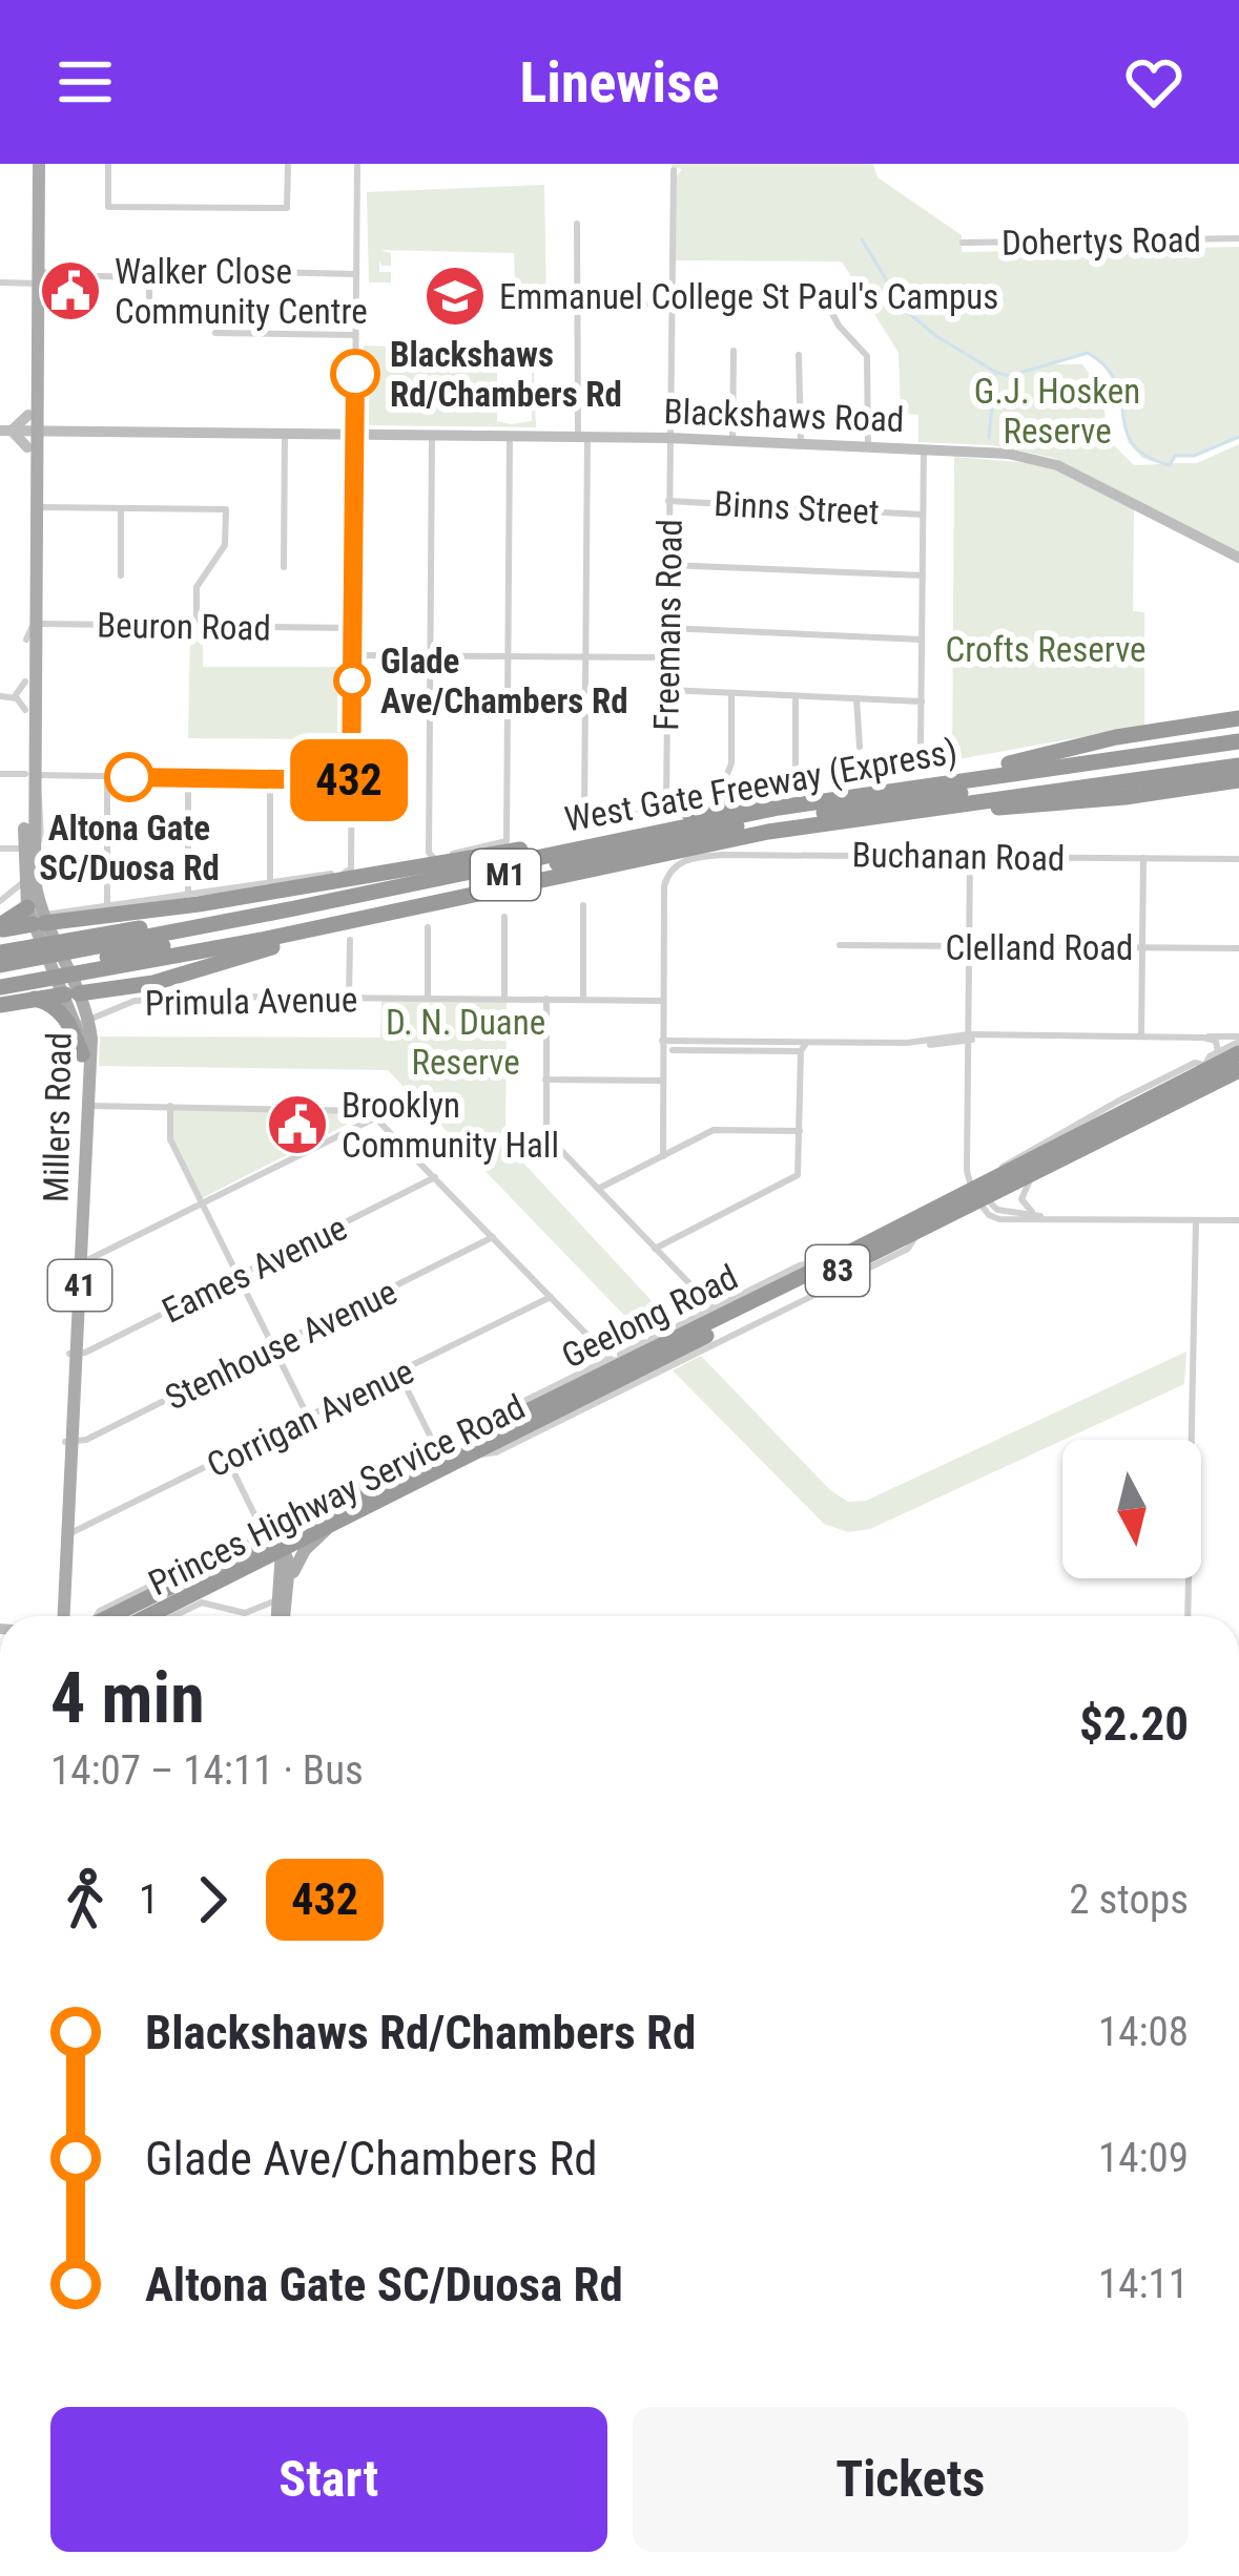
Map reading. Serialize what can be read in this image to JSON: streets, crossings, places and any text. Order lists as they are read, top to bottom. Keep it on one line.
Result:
{"streets":{"highway":["West Gate Freeway (Express)","M1","83","Geelong Road"],"main road":["Blackshaws Road","Millers Road","41"],"street":["Dohertys Road","Binns Street","Freemans Road","Beuron Road","Buchanan Road","Clelland Road","Primula Avenue","Eames Avenue","Stenhouse Avenue","Corrigan Avenue","Princes Highway Service Road"]},"crossings":[["Blackshaws Road","Freemans Road"],["Blackshaws Road","Millers Road"],["Binns Street","Freemans Road"],["Beuron Road","Millers Road"],["West Gate Freeway (Express)","M1"],["Buchanan Road","Primula Avenue"],["Primula Avenue","Millers Road"],["Millers Road","Eames Avenue"],["Millers Road","Stenhouse Avenue"],["Millers Road","Corrigan Avenue"],["Geelong Road","Princes Highway Service Road"]],"parks":["G.J. Hosken Reserve","Crofts Reserve","D. N. Duane Reserve"],"places":{"public building":["Walker Close Community Centre","Brooklyn Community Hall"],"school or university":["Emmanuel College St Paul's Campus"],"other":["Blackshaws Rd/Chambers Rd","Glade Ave/Chambers Rd","Altona Gate SC/Duosa Rd"]},"lines":["bus line 432"],"north":"bottom","page":{"header":"Linewise","on_map":"432","heading":["4 min","14:07 – 14:11 · Bus","$2.20"],"legs":["1","432","2 stops"],"list":[{"name":"Blackshaws Rd/Chambers Rd","value":"14:08"},{"name":"Glade Ave/Chambers Rd","value":"14:09"},{"name":"Altona Gate SC/Duosa Rd","value":"14:11"}],"buttons":["Start","Tickets"]}}
